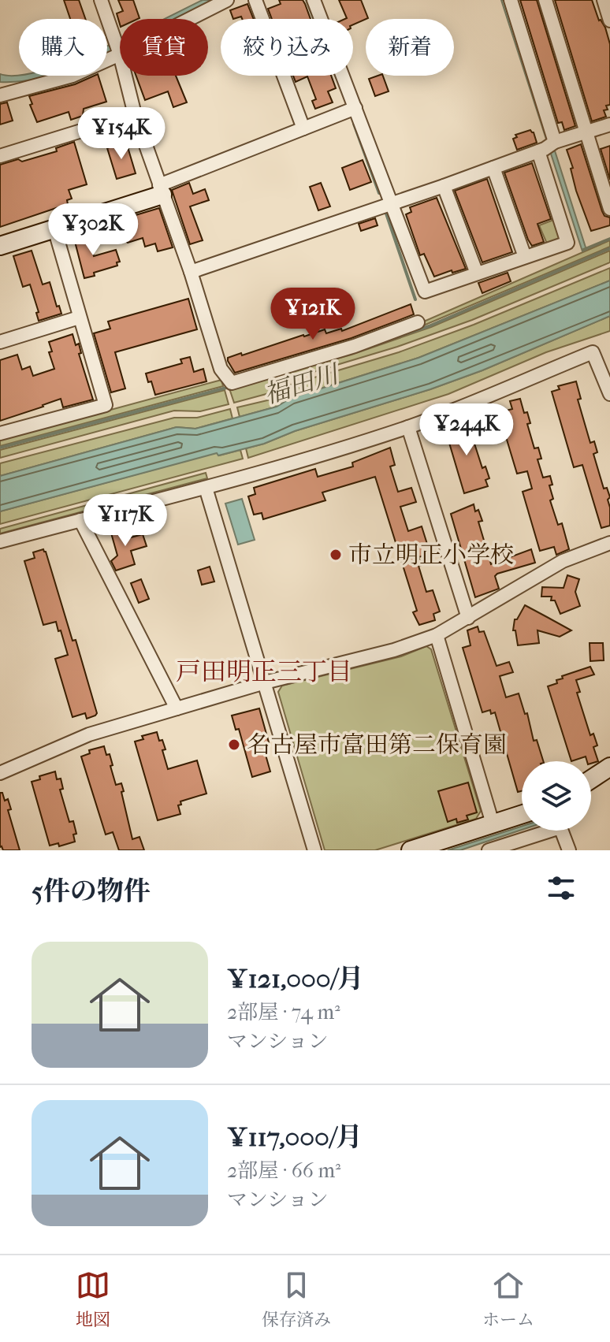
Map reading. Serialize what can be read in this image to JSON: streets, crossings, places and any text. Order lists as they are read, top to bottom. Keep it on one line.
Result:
{"districts":["戸田明正三丁目"],"water":["福田川"],"places":["市立明正小学校","名古屋市富田第二保育園"],"page":{"chip":["購入","賃貸","絞り込み","新着"],"price":["¥154K","¥302K","¥121K","¥244K","¥117K"],"heading":"5件の物件","list":[{"name":"¥121,000/月","note":"2部屋 · 74 m² · マンション"},{"name":"¥117,000/月","note":"2部屋 · 66 m² · マンション"}],"tabs":["地図","保存済み","ホーム"]}}
